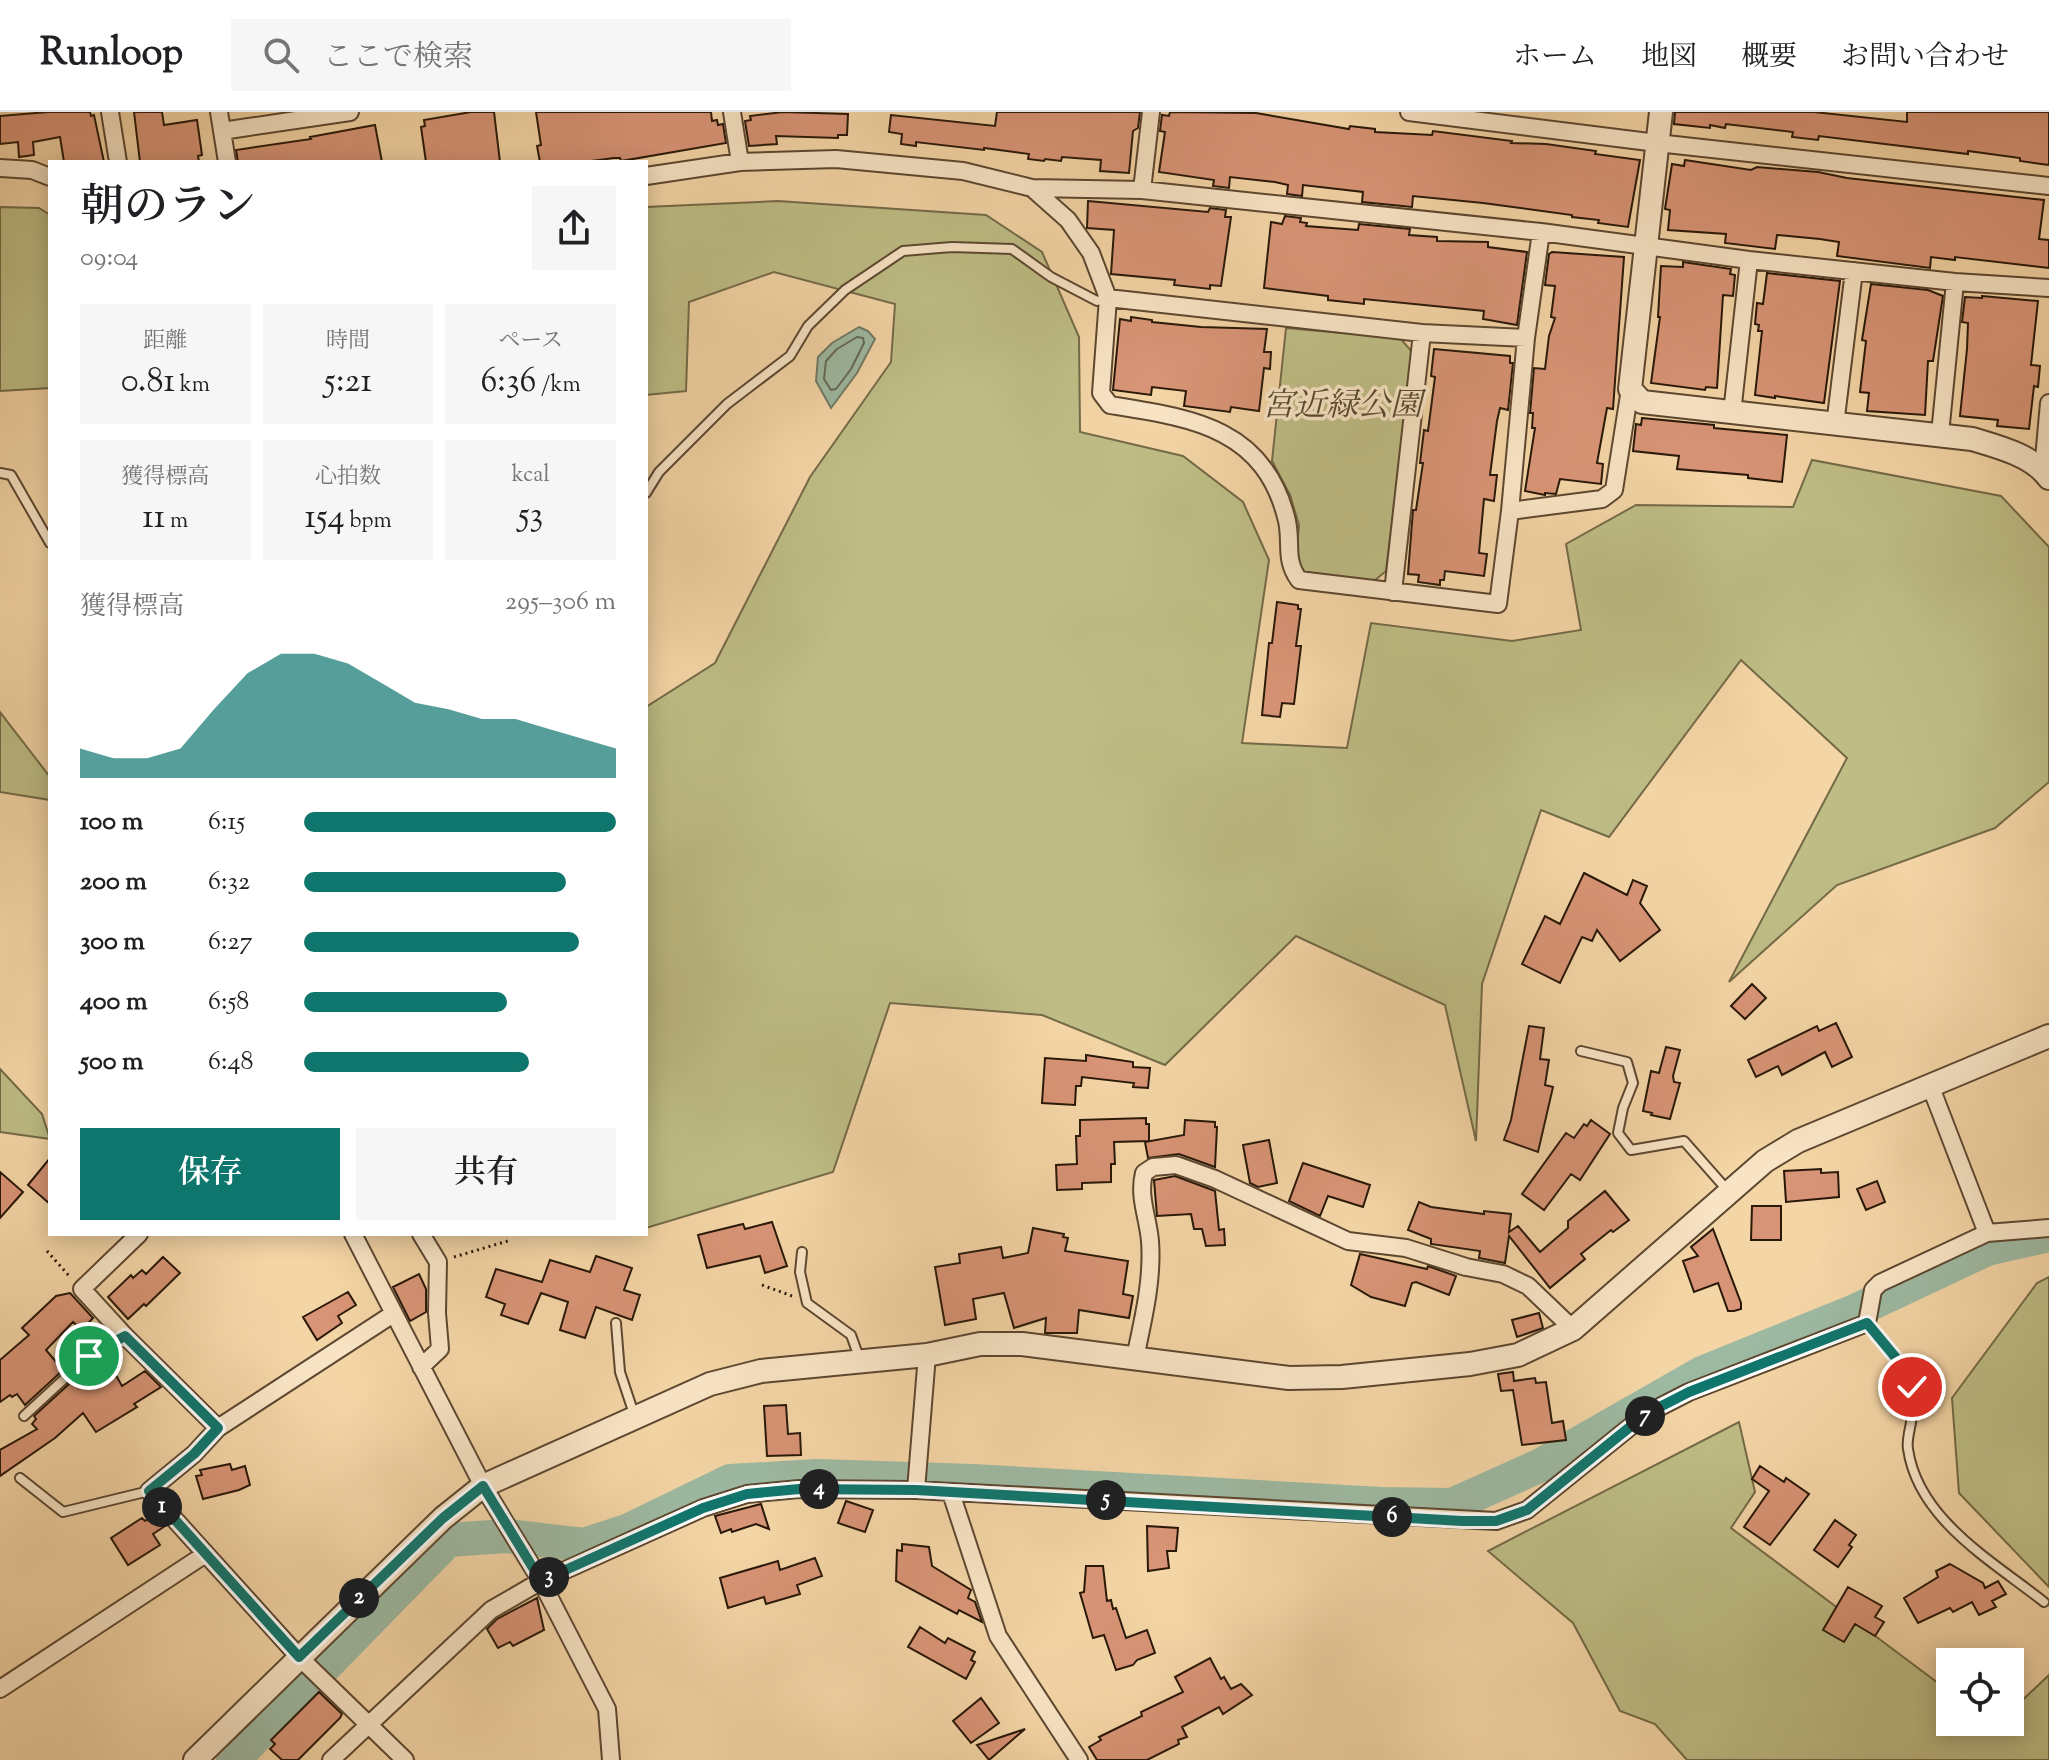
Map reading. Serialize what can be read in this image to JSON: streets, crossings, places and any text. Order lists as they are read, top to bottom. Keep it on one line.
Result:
{"parks":["宮近緑公園"],"page":{"header":"Runloop","search":"ここで検索","nav":["ホーム","地図","概要","お問い合わせ"],"heading":["朝のラン","09:04"],"stats":[["距離","0.81 km"],["時間","5:21"],["ペース","6:36 /km"],["獲得標高","11 m"],["心拍数","154 bpm"],["kcal","53"]],"chart":["獲得標高","295–306 m"],"list":[{"name":"100 m","note":"6:15"},{"name":"200 m","note":"6:32"},{"name":"300 m","note":"6:27"},{"name":"400 m","note":"6:58"},{"name":"500 m","note":"6:48"}],"buttons":["保存","共有"],"pins":["7","4","5","1","6","3","2"]}}
